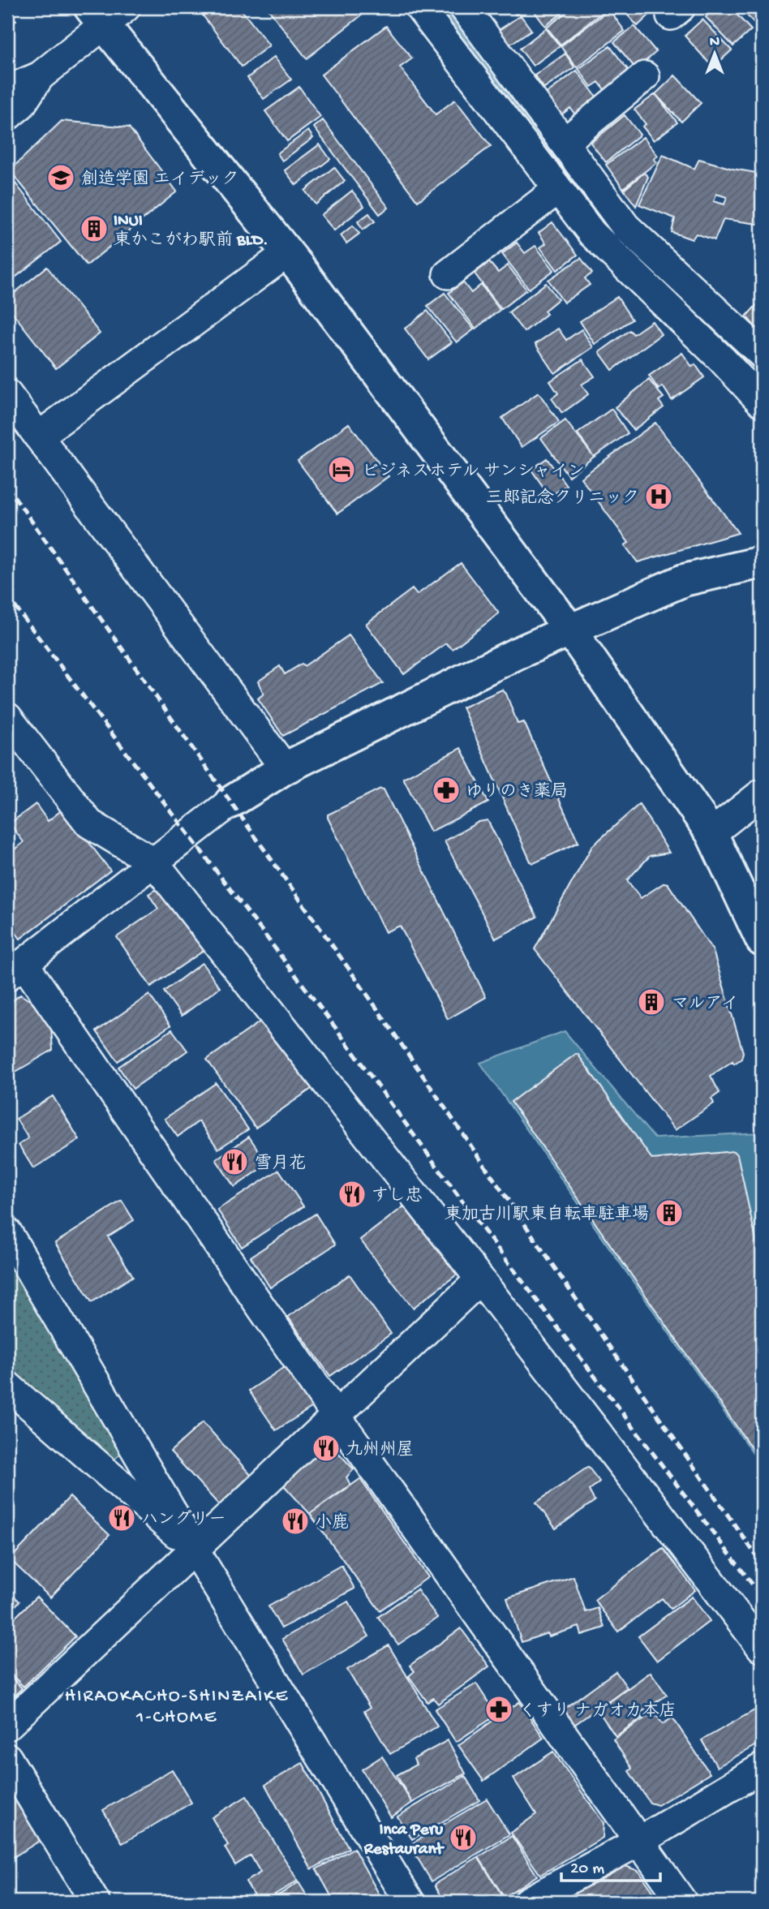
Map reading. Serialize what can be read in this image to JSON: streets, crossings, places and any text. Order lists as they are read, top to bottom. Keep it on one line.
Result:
{"districts":["HIRAOKACHO-SHINZAIKE 1-CHOME"],"places":{"school or university":["創造学園 エイデック"],"building":["INUI 東かこがわ駅前 BLD.","マルアイ","東加古川駅東自転車駐車場"],"hotel":["ビジネスホテル サンシャイン"],"hospital":["三郎記念クリニック"],"pharmacy":["ゆりのき薬局","くすり ナガオカ本店"],"restaurant":["雪月花","すし忠","九州州屋","ハングリー","小鹿","Inca Peru Restaurant"]},"scale_bar":"20 m","north":"top"}
